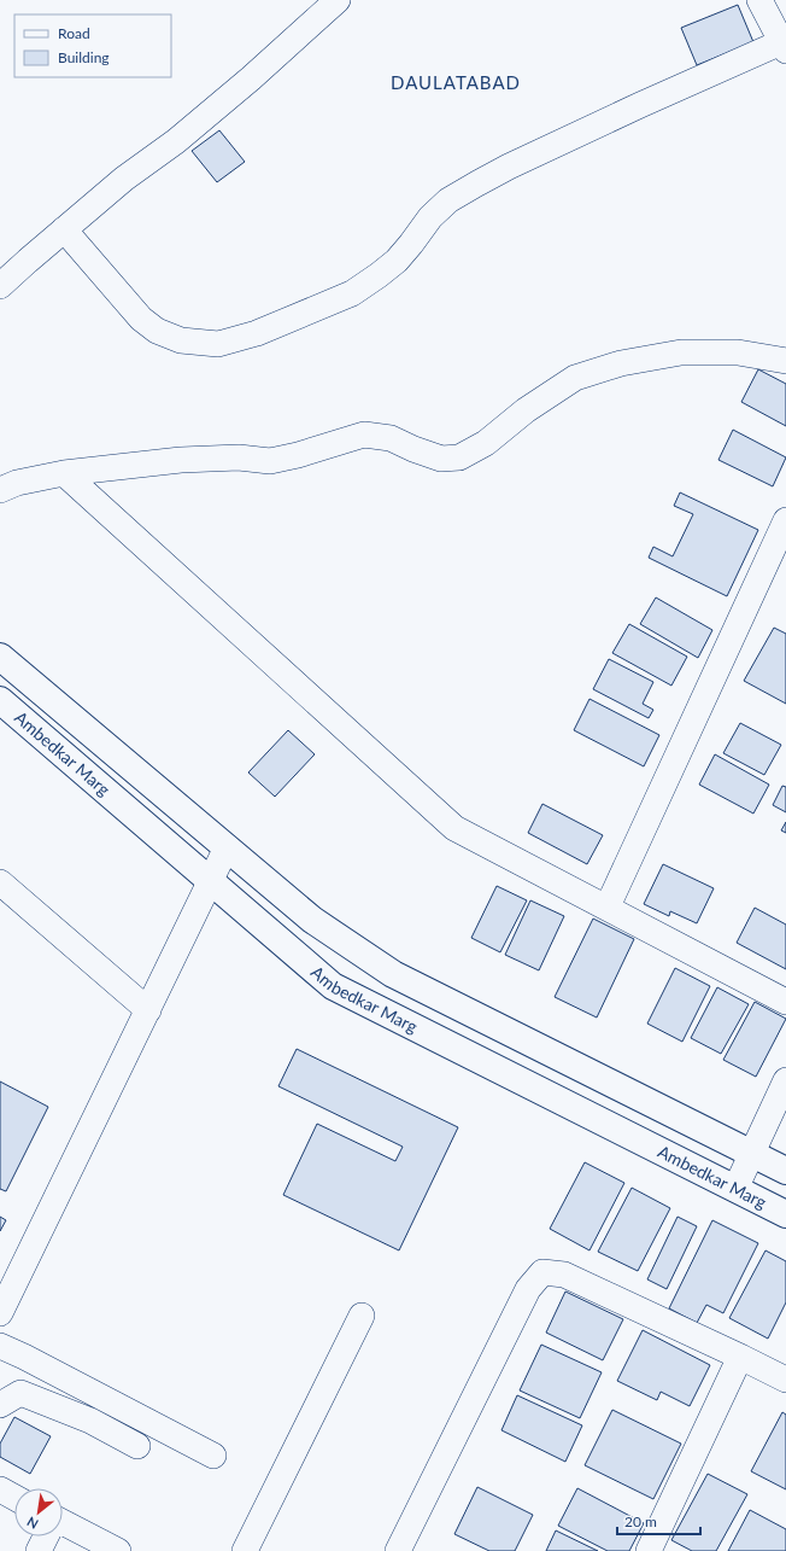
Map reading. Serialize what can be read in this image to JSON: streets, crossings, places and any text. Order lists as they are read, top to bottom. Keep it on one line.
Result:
{"streets":{"street":["Ambedkar Marg"]},"districts":["DAULATABAD"],"legend":["Road","Building"],"scale_bar":"20 m","north":"bottom left"}
